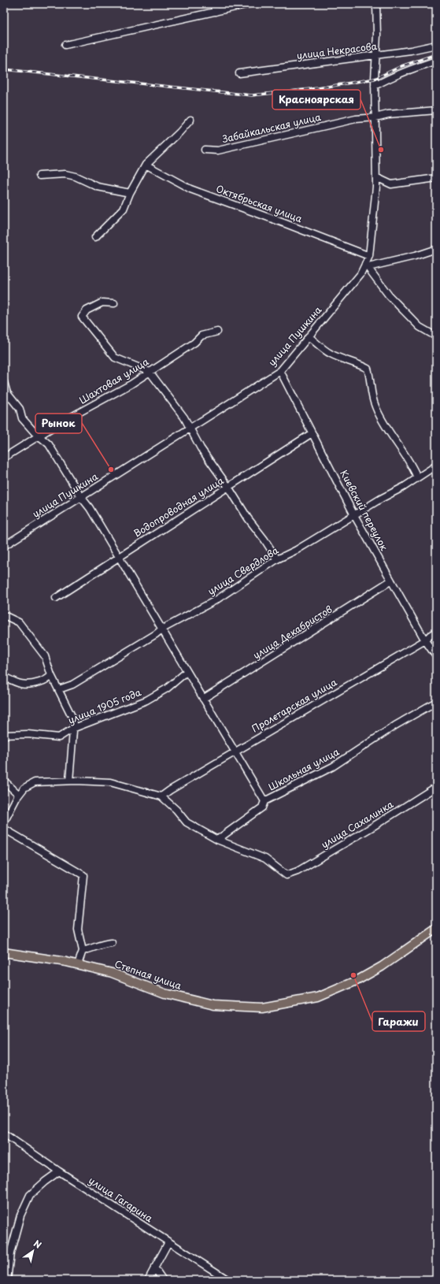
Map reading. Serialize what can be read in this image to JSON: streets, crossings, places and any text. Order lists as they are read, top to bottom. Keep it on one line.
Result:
{"streets":{"main road":["Степная улица"],"street":["улица Некрасова","Забайкальская улица","Октябрьская улица","улица Пушкина","Шахтовая улица","Водопроводная улица","Киевский переулок","улица Свердлова","улица Декабристов","Пролетарская улица","улица 1905 года","Школьная улица","улица Сахалинка","улица Гагарина"]},"crossings":[["улица Некрасова","улица Пушкина"],["Забайкальская улица","улица Пушкина"],["Октябрьская улица","улица Пушкина"],["улица Пушкина","Киевский переулок"],["Водопроводная улица","Киевский переулок"],["Киевский переулок","улица Свердлова"],["Киевский переулок","улица Декабристов"],["Киевский переулок","Пролетарская улица"],["Школьная улица","улица Сахалинка"]],"places":["Красноярская","Рынок","Гаражи"],"north":"top right"}
